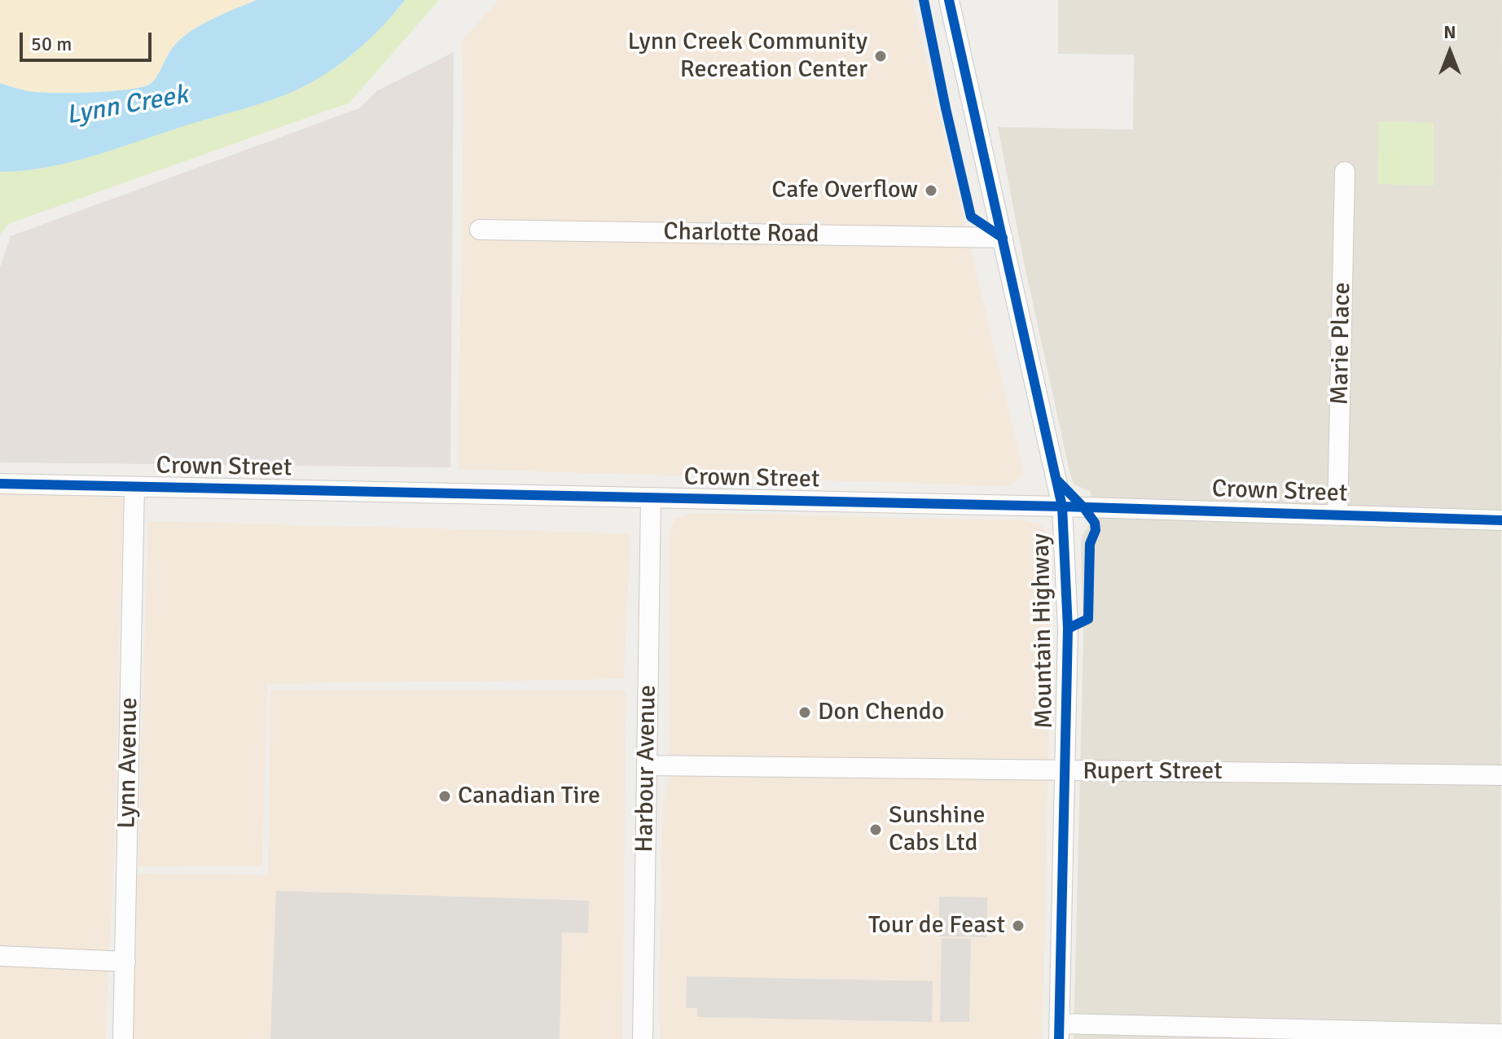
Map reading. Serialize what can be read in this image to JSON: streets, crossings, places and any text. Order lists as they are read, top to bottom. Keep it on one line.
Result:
{"streets":{"street":["Charlotte Road","Marie Place","Crown Street","Mountain Highway","Lynn Avenue","Harbour Avenue","Rupert Street"]},"crossings":[["Charlotte Road","Mountain Highway"],["Marie Place","Crown Street"],["Crown Street","Mountain Highway"],["Crown Street","Lynn Avenue"],["Crown Street","Harbour Avenue"],["Mountain Highway","Rupert Street"],["Harbour Avenue","Rupert Street"]],"water":["Lynn Creek"],"places":["Lynn Creek Community Recreation Center","Cafe Overflow","Don Chendo","Canadian Tire","Sunshine Cabs Ltd","Tour de Feast"],"scale_bar":"50 m","north":"top"}
